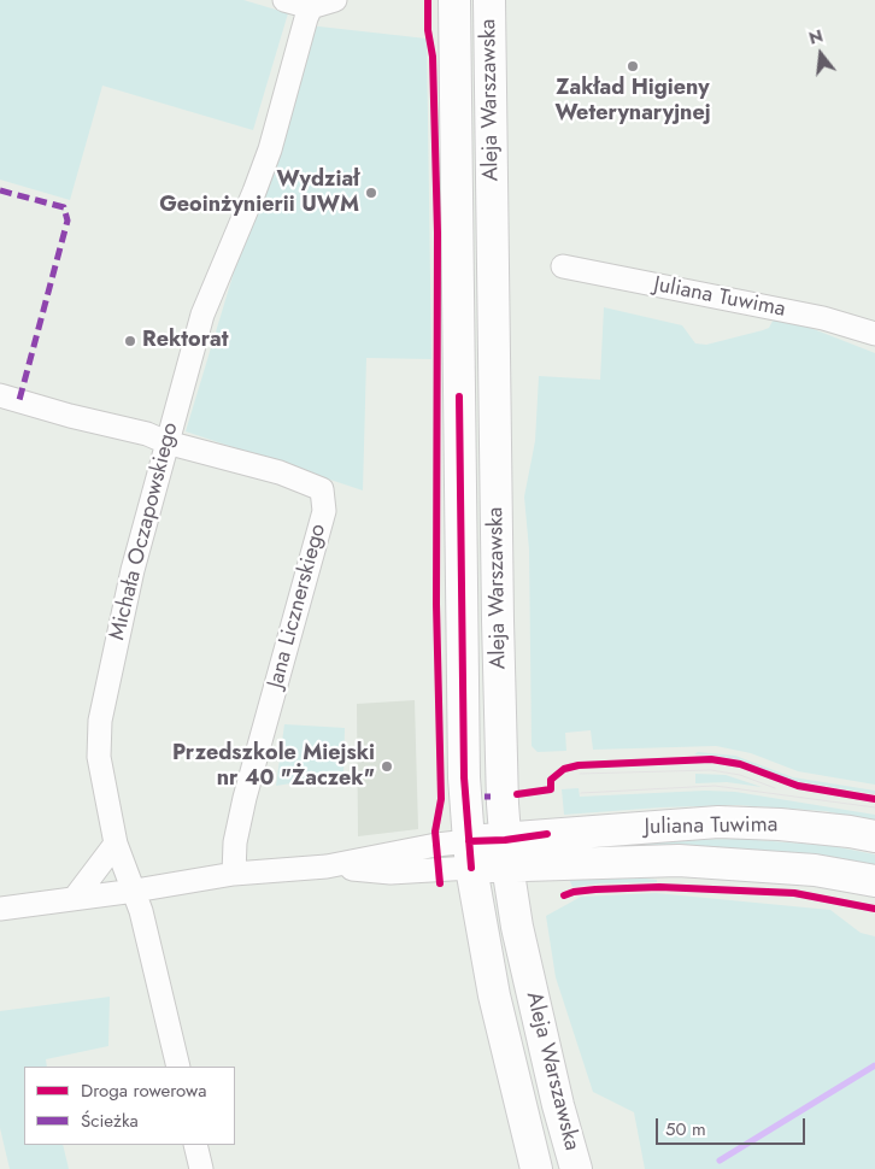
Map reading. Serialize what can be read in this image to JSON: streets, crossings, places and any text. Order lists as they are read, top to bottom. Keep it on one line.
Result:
{"streets":{"main road":["Aleja Warszawska","Juliana Tuwima"],"street":["Michała Oczapowskiego","Jana Licznerskiego"]},"crossings":[["Aleja Warszawska","Juliana Tuwima"],["Michała Oczapowskiego","Jana Licznerskiego"]],"places":["Zakład Higieny Weterynaryjnej","Wydział Geoinżynierii UWM","Rektorat","Przedszkole Miejski nr 40 \"Żaczek\""],"legend":["Droga rowerowa","Ścieżka"],"scale_bar":"50 m","north":"top"}
